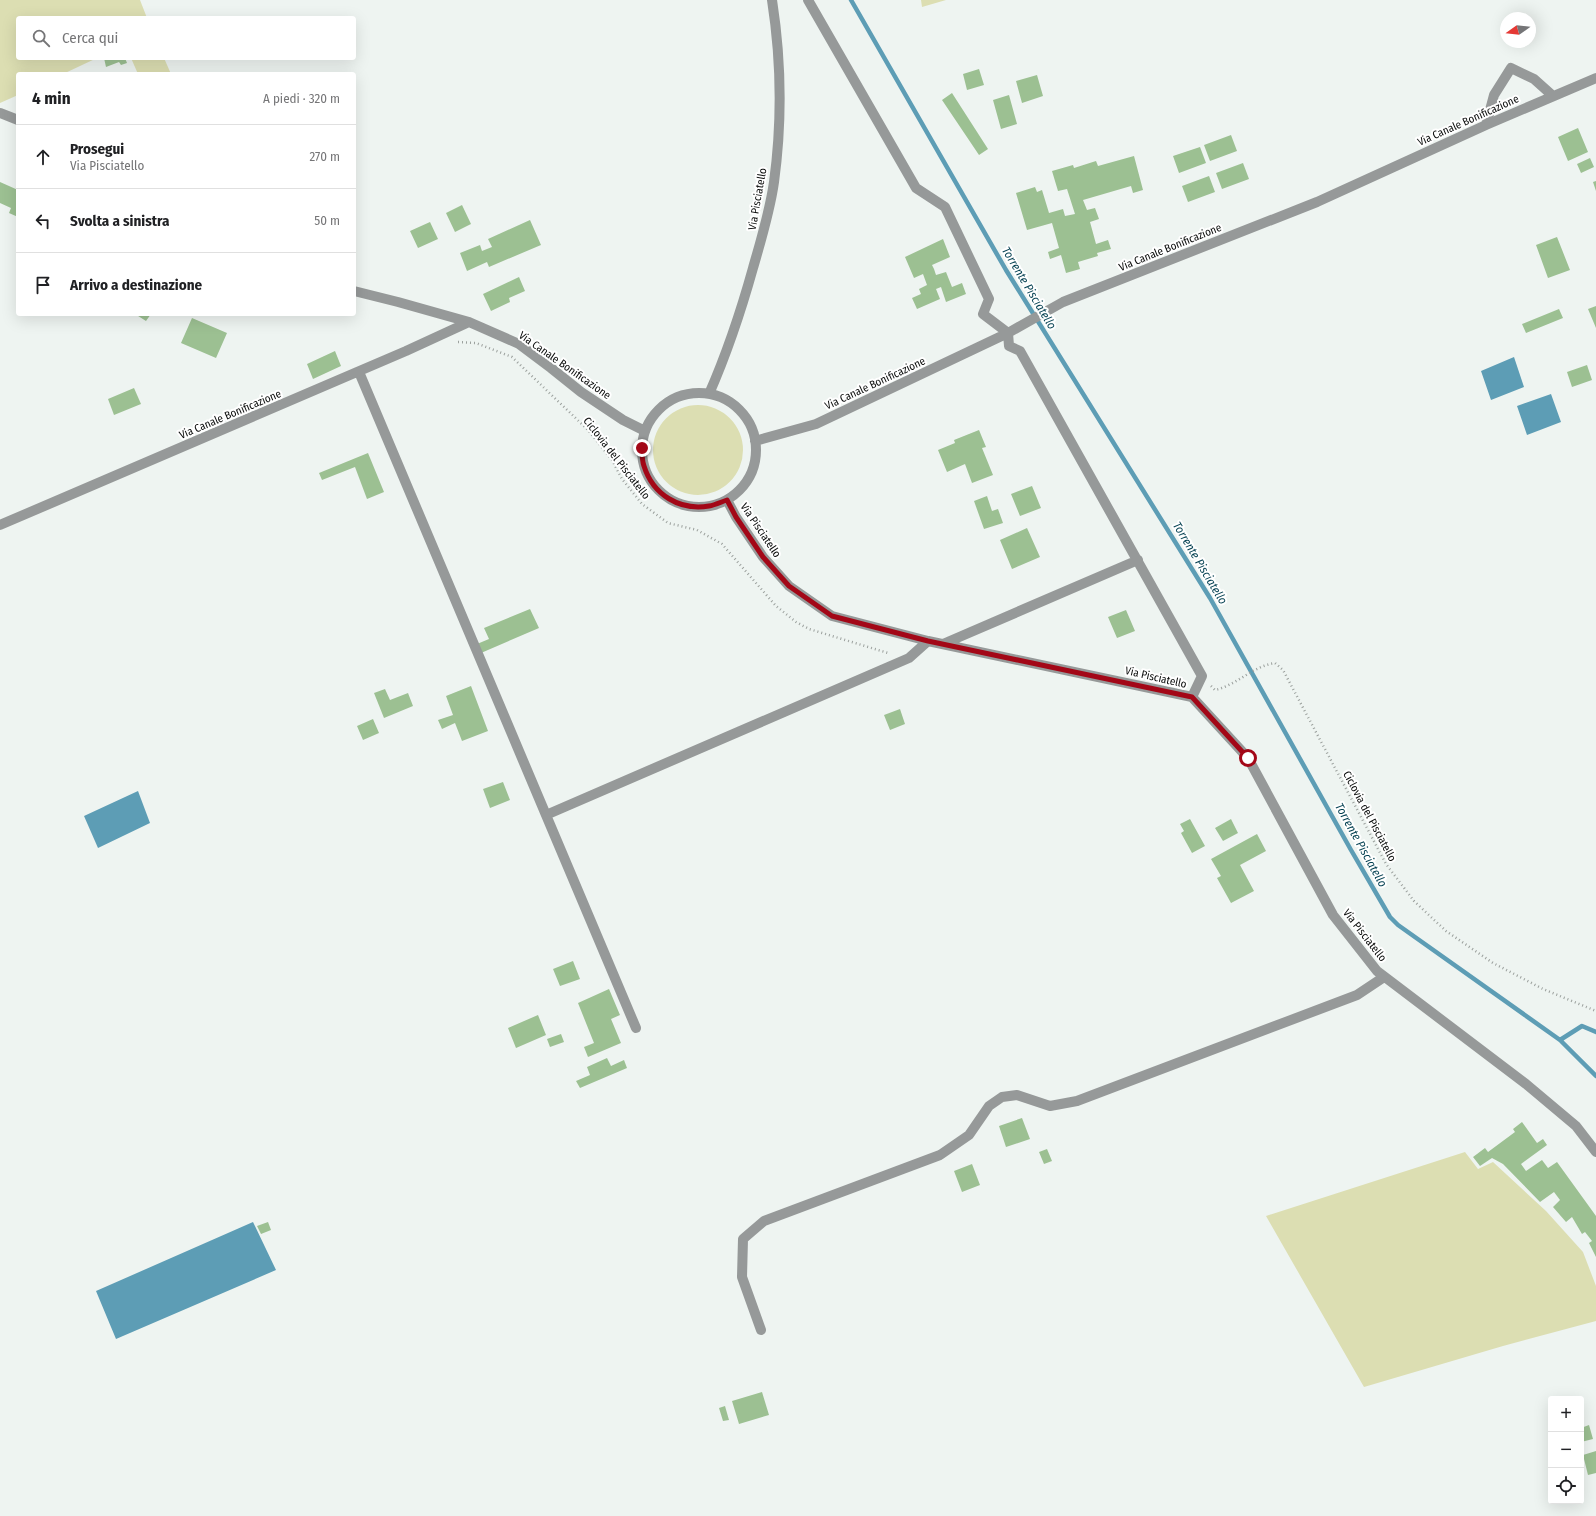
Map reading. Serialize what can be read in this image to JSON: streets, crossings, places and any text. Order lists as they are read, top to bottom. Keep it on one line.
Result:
{"streets":{"street":["Via Canale Bonificazione","Via Pisciatello"],"path":["Ciclovia del Pisciatello"]},"crossings":[["Via Canale Bonificazione","Via Pisciatello"]],"water":["Torrente Pisciatello"],"north":"left","page":{"search":"Cerca qui","heading":["4 min","A piedi · 320 m"],"list":[["Prosegui","Via Pisciatello","270 m"],["Svolta a sinistra","50 m"],"Arrivo a destinazione"],"map_buttons":["+","−"]}}
